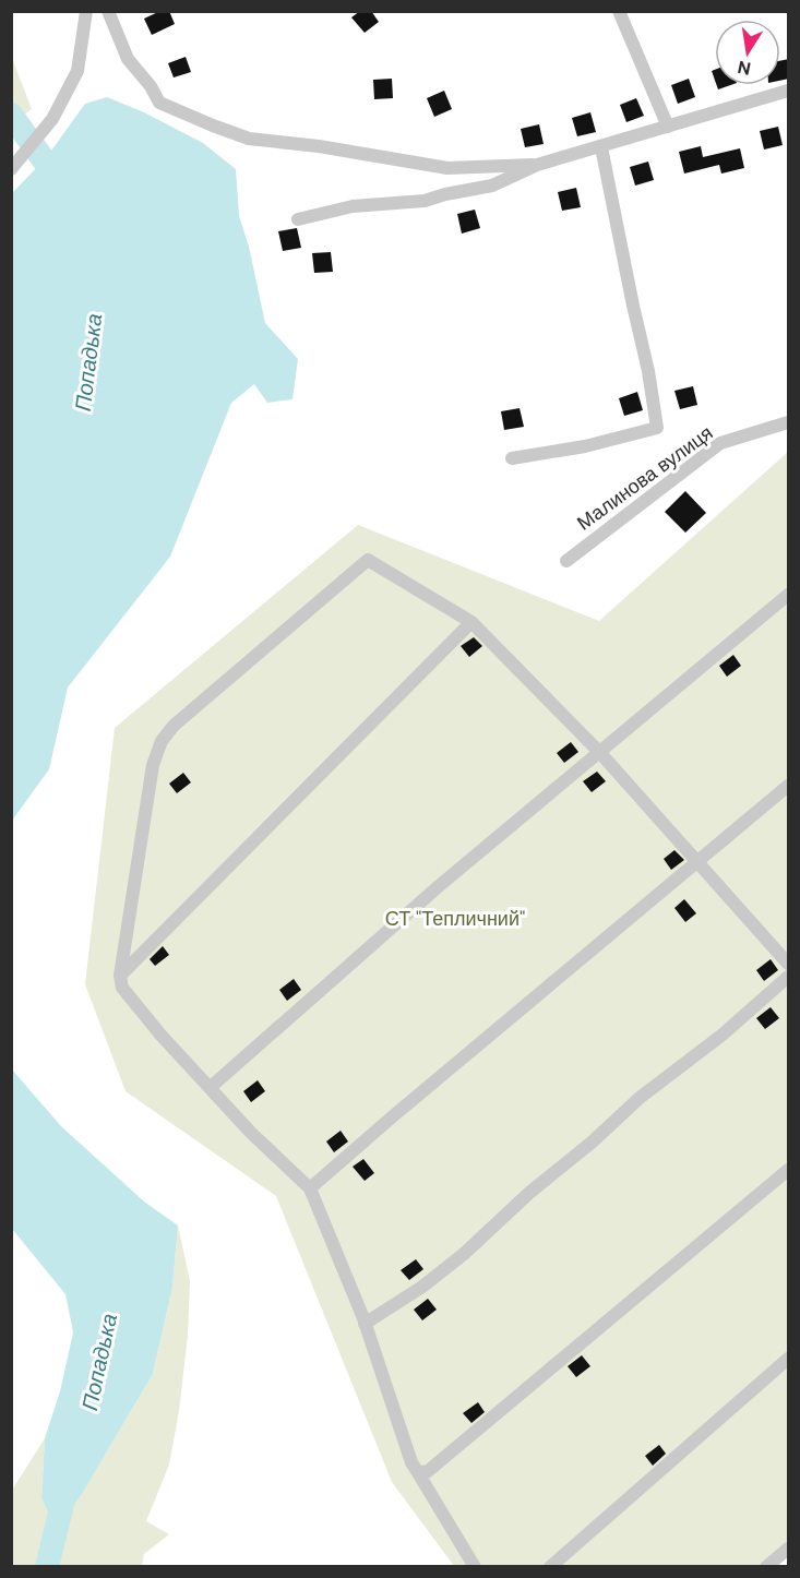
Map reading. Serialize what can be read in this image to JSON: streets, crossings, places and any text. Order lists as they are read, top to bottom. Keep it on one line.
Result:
{"streets":{"street":["Малинова вулиця"]},"water":["Попадька"],"parks":["СТ \"Тепличний\""],"north":"bottom"}
